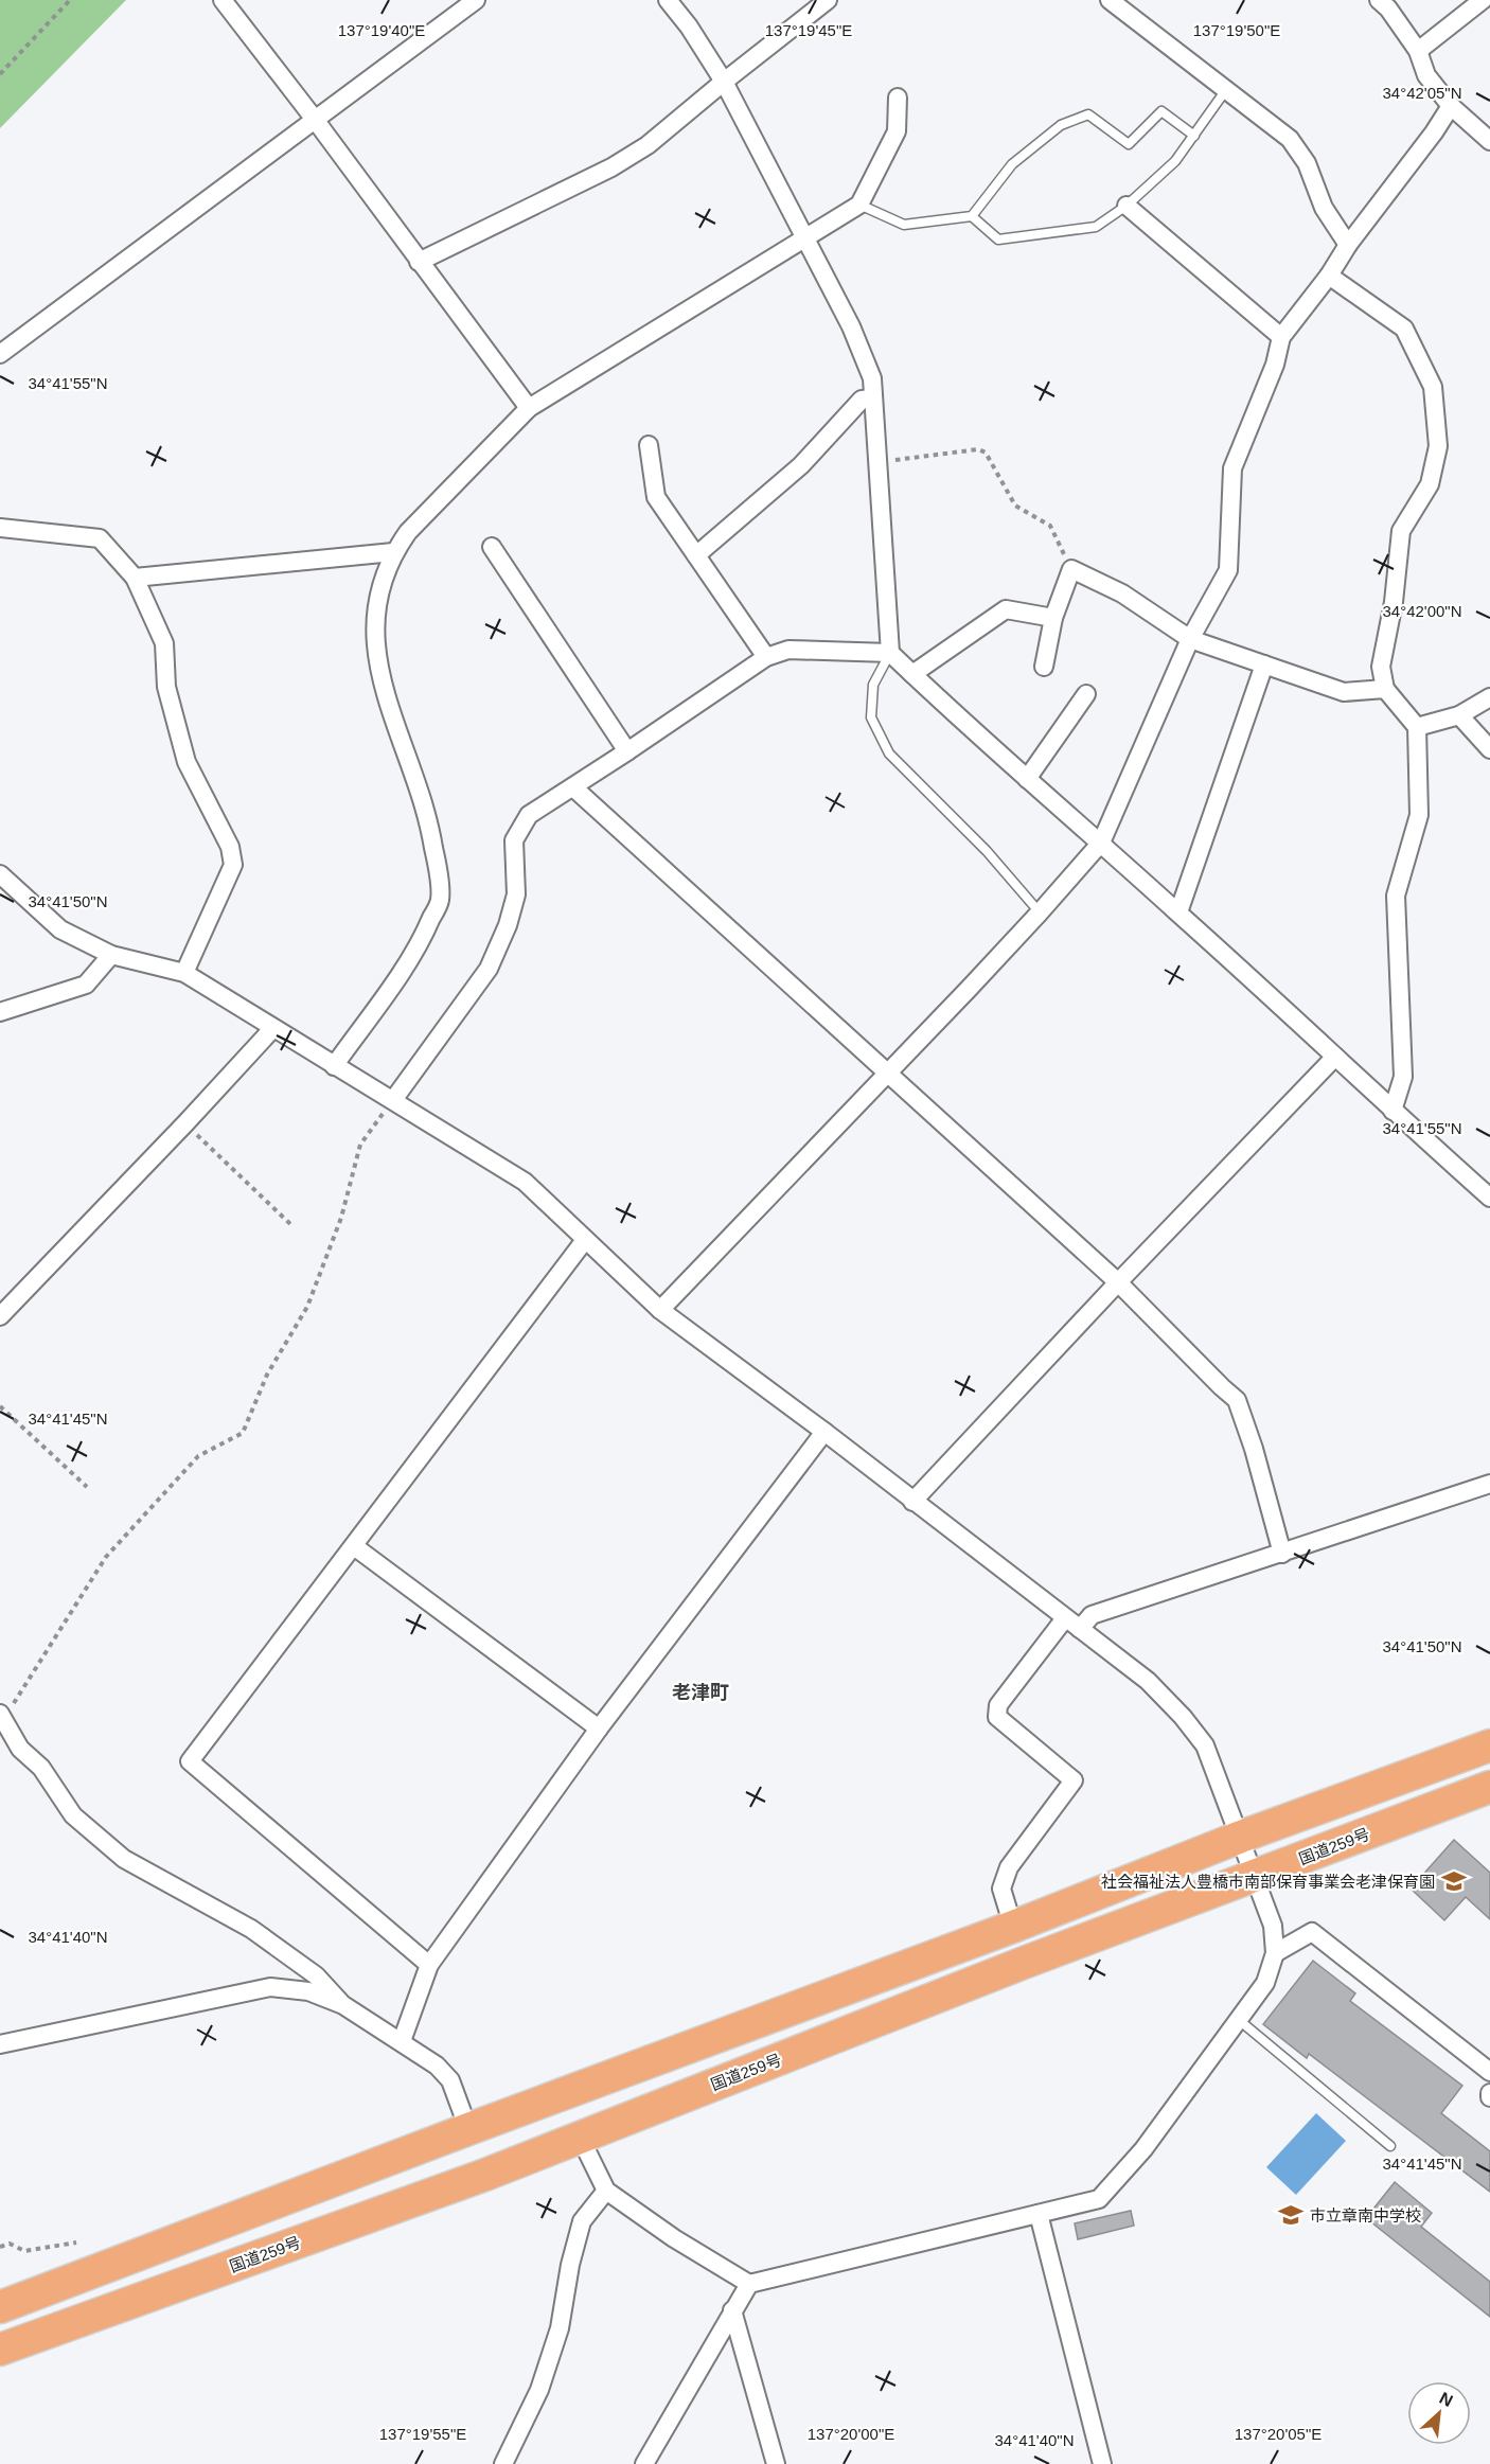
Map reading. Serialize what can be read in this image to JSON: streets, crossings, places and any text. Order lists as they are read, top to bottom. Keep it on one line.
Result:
{"streets":{"highway":["国道259号"]},"districts":["老津町"],"places":{"school or university":["社会福祉法人豊橋市南部保育事業会老津保育園","市立章南中学校"]},"north":"top right","coordinates":["137°19'40\"E","137°19'45\"E","137°19'50\"E","34°42'05\"N","34°41'55\"N","34°42'00\"N","34°41'50\"N","34°41'45\"N","34°41'40\"N","137°19'55\"E","137°20'00\"E","137°20'05\"E"]}
